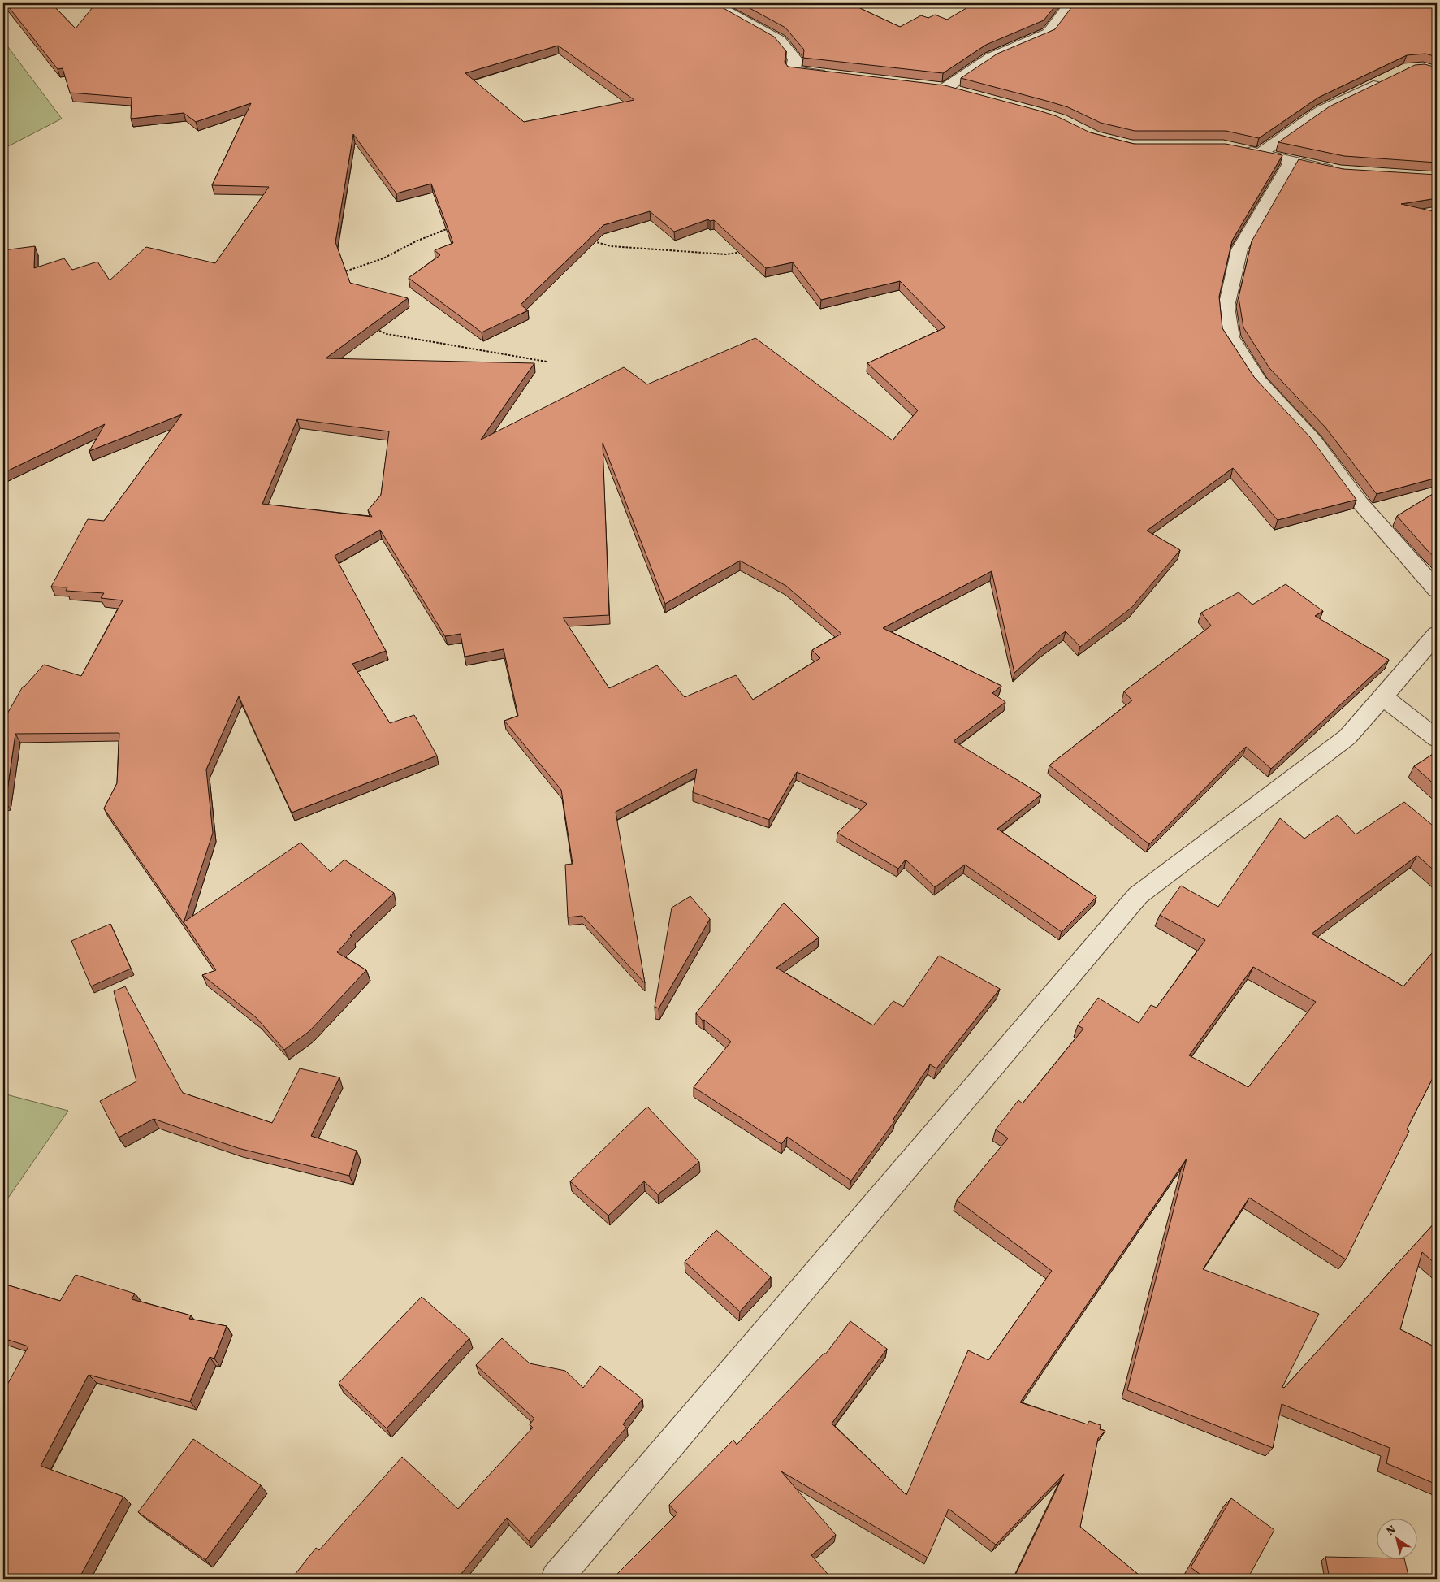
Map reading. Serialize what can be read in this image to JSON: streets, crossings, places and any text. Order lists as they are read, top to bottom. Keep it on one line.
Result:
{"north":"top left"}
